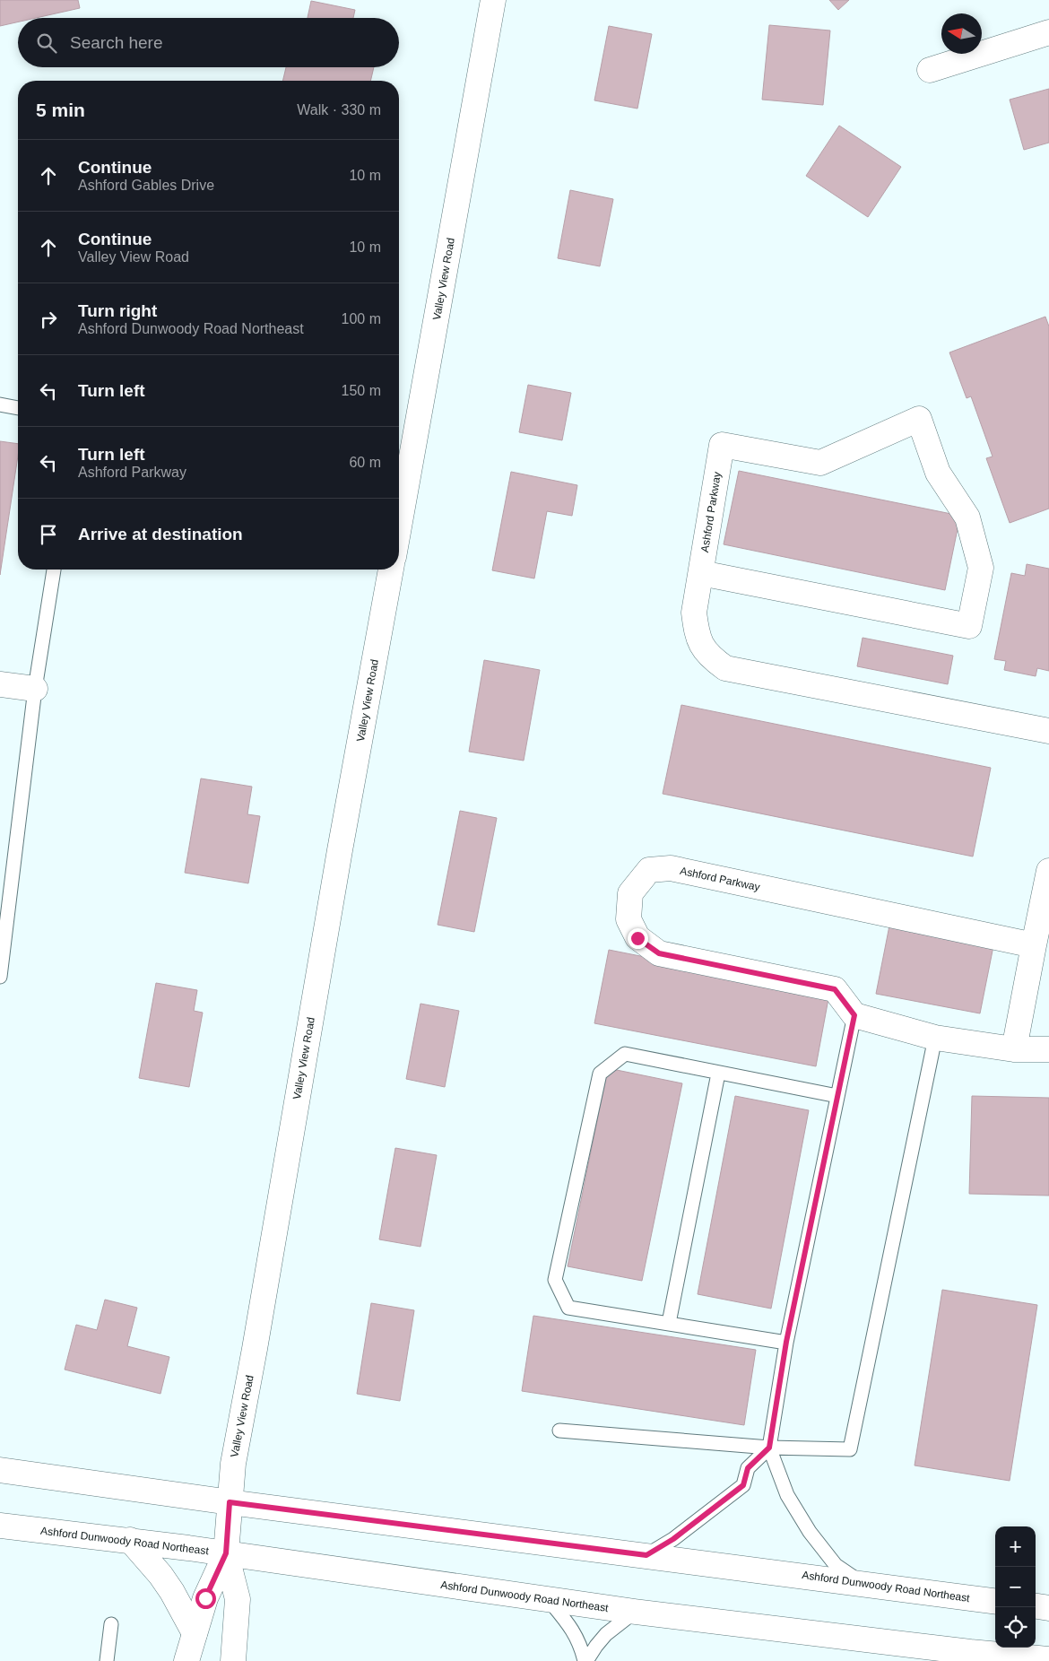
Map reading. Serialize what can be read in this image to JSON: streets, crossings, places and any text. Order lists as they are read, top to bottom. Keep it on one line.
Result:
{"streets":{"street":["Valley View Road","Ashford Parkway","Ashford Dunwoody Road Northeast"]},"crossings":[["Valley View Road","Ashford Dunwoody Road Northeast"]],"north":"left","page":{"search":"Search here","heading":["5 min","Walk · 330 m"],"list":[["Continue","Ashford Gables Drive","10 m"],["Continue","Valley View Road","10 m"],["Turn right","Ashford Dunwoody Road Northeast","100 m"],["Turn left","150 m"],["Turn left","Ashford Parkway","60 m"],"Arrive at destination"],"map_buttons":["+","−"]}}
